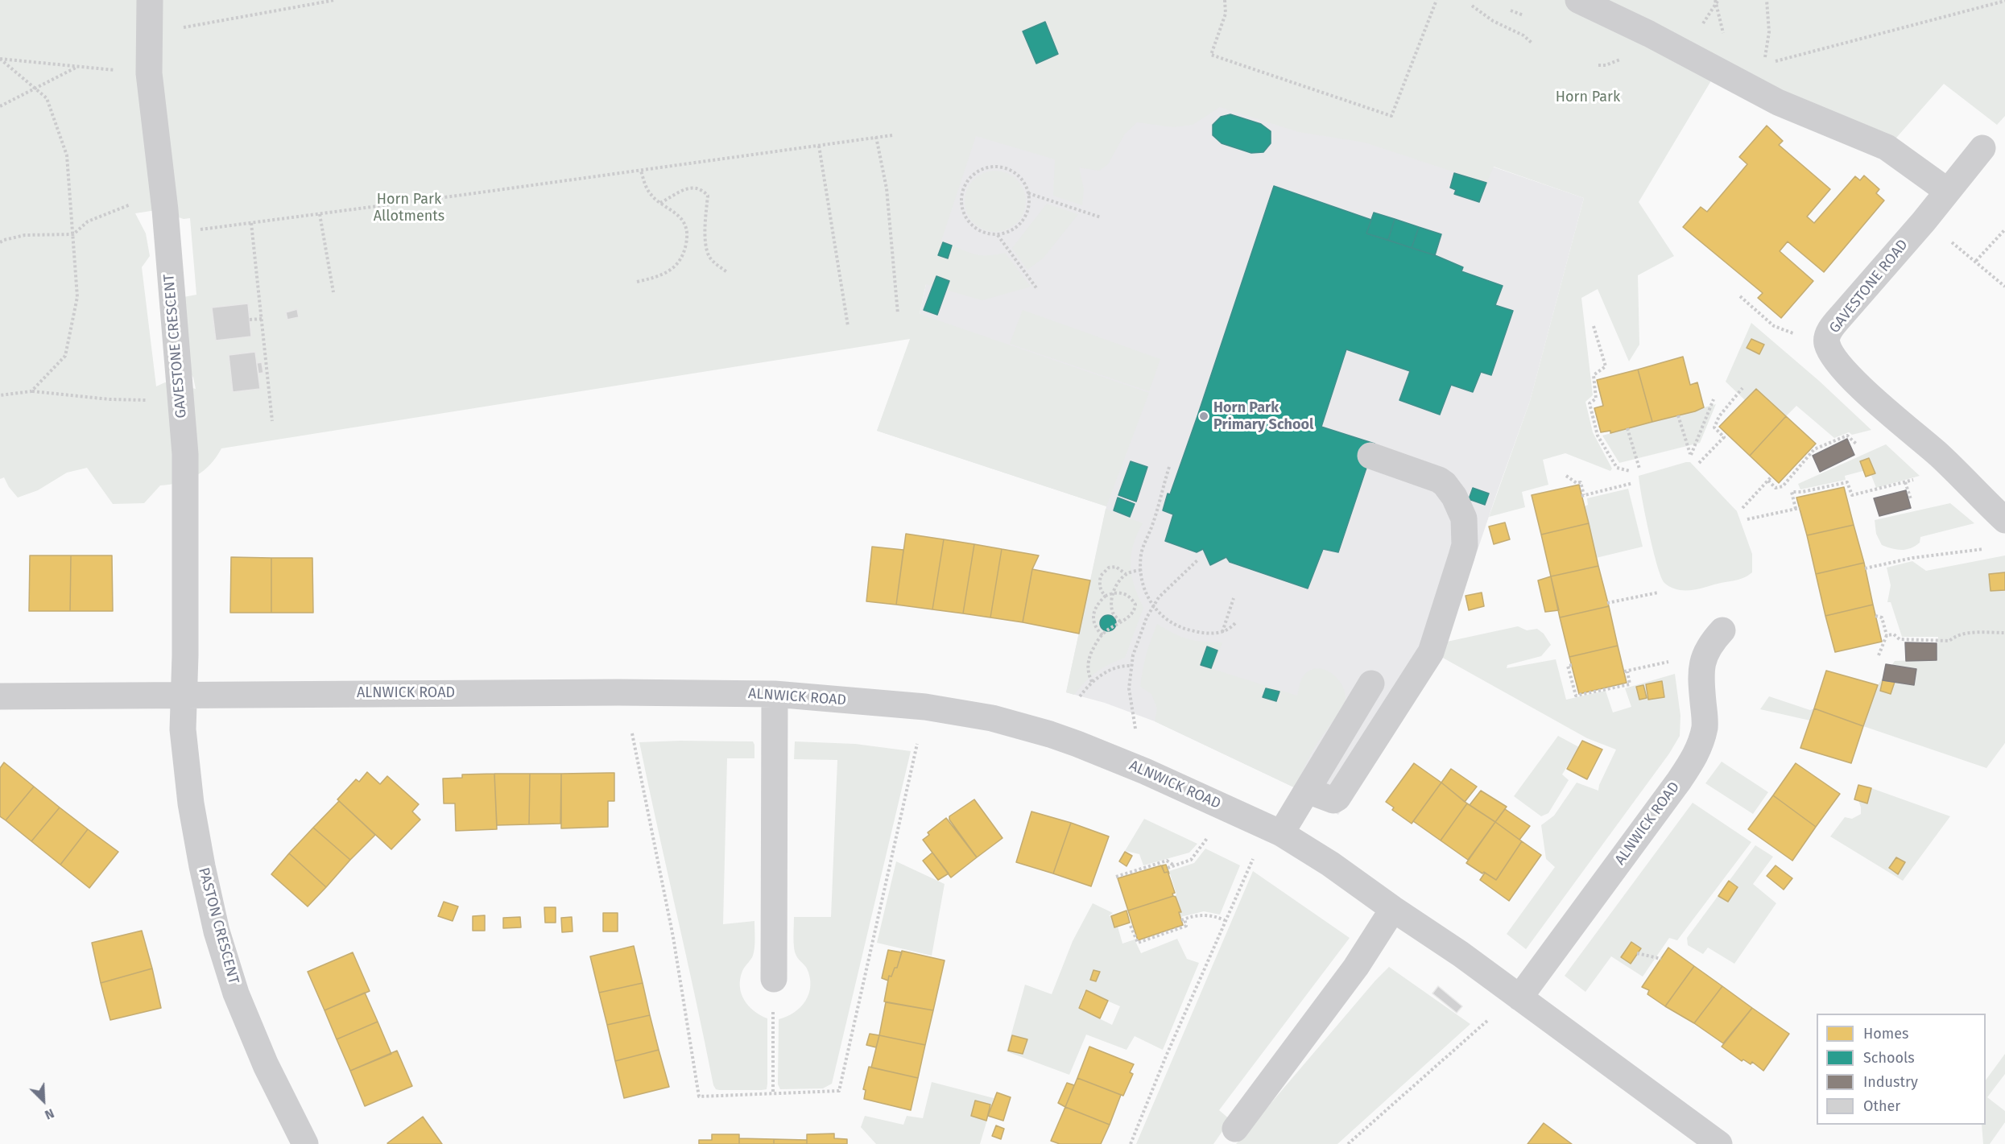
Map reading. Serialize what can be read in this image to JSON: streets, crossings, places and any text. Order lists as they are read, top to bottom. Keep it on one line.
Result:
{"streets":{"street":["GAVESTONE ROAD","GAVESTONE CRESCENT","ALNWICK ROAD","PASTON CRESCENT"]},"crossings":[["GAVESTONE CRESCENT","ALNWICK ROAD"],["GAVESTONE CRESCENT","PASTON CRESCENT"],["ALNWICK ROAD","PASTON CRESCENT"]],"parks":["Horn Park","Horn Park Allotments"],"places":["Horn Park Primary School"],"legend":["Homes","Schools","Industry","Other"],"north":"bottom right"}
